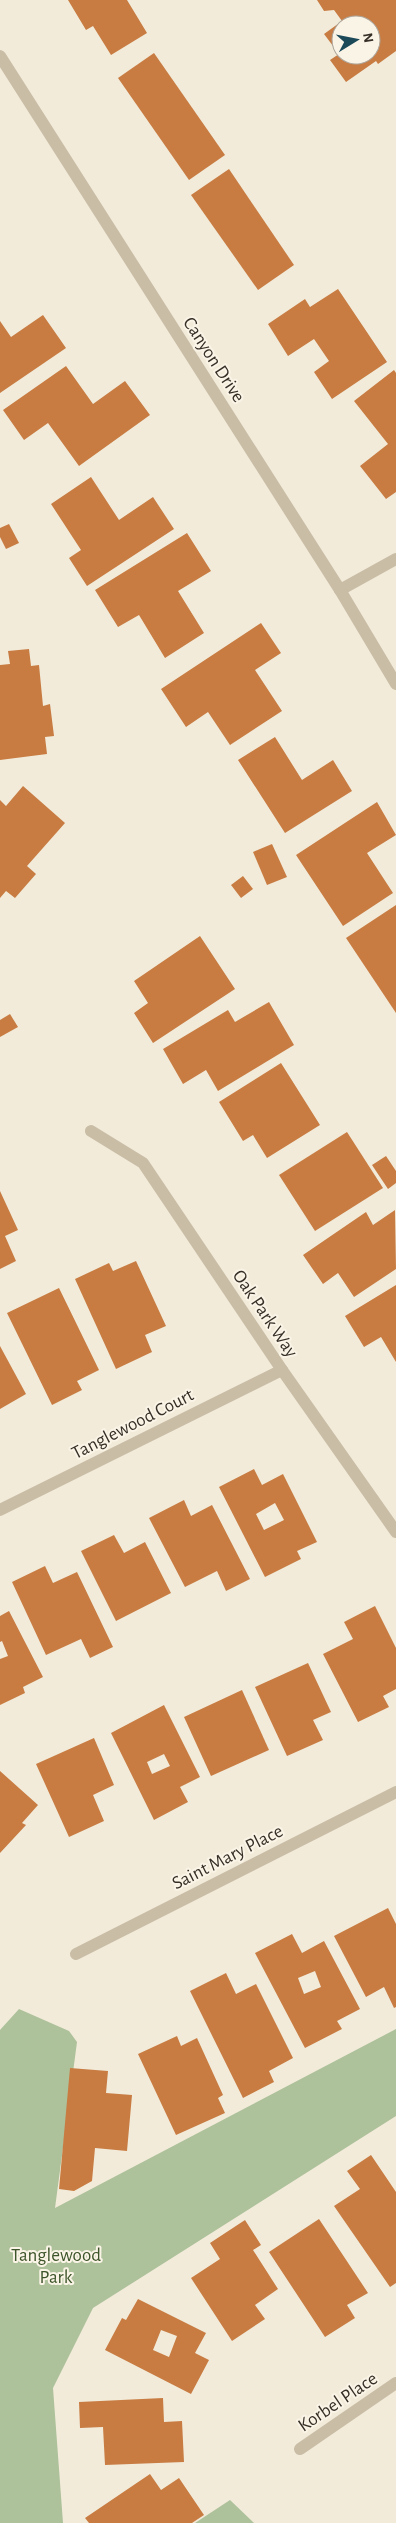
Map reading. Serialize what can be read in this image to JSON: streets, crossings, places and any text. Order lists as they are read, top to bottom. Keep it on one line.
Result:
{"streets":{"street":["Canyon Drive","Oak Park Way","Tanglewood Court","Saint Mary Place","Korbel Place"]},"crossings":[["Oak Park Way","Tanglewood Court"]],"parks":["Tanglewood Park"],"north":"right"}
